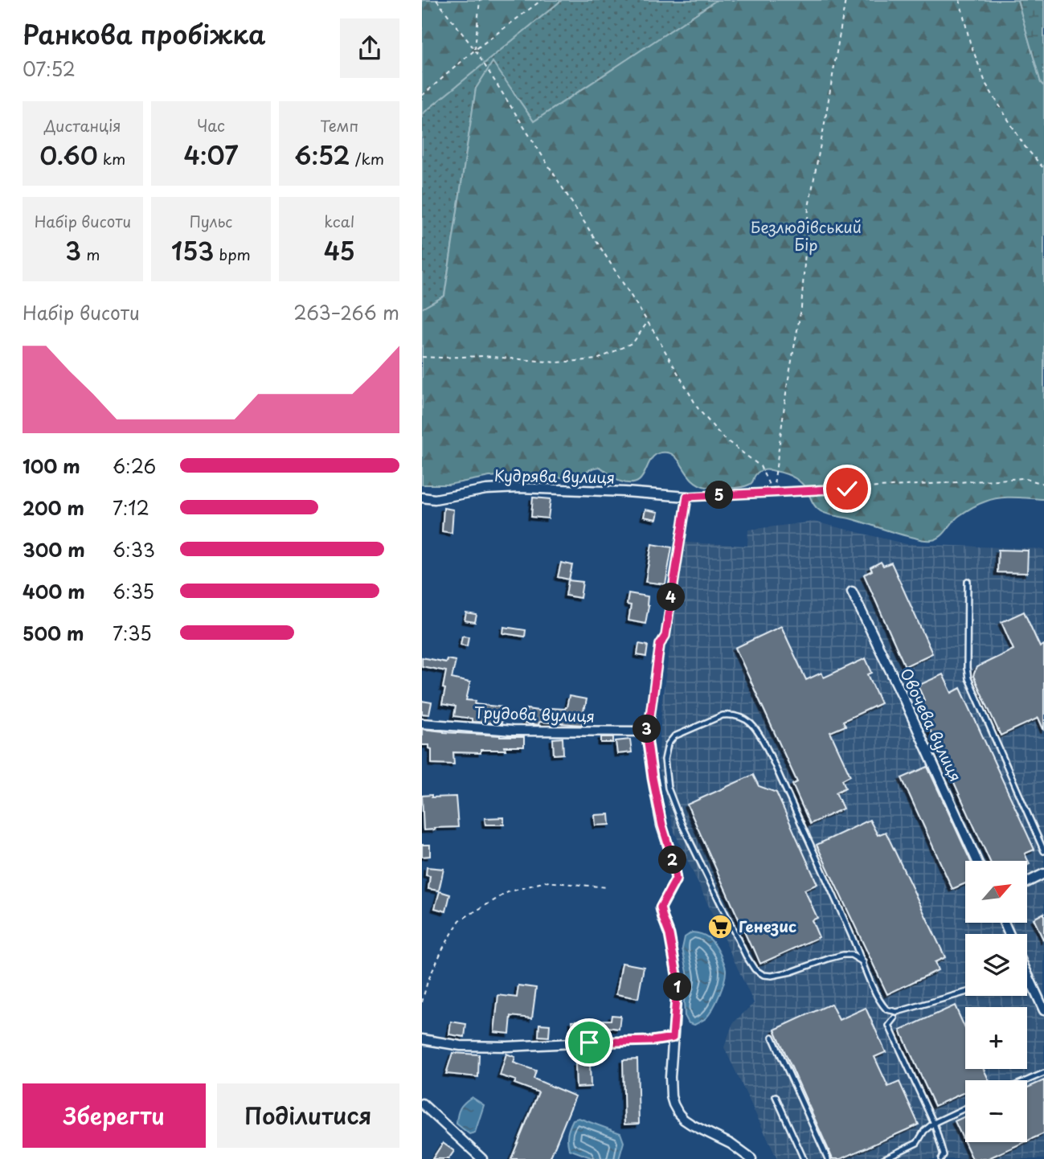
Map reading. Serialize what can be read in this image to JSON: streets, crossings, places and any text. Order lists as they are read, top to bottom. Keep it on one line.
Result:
{"streets":{"street":["Кудрява вулиця","Трудова вулиця","Овочева вулиця"]},"parks":["Безлюдівський Бір"],"places":{"supermarket":["Генезис"]},"north":"top right","page":{"heading":["Ранкова пробіжка","07:52"],"stats":[["Дистанція","0.60 km"],["Час","4:07"],["Темп","6:52 /km"],["Набір висоти","3 m"],["Пульс","153 bpm"],["kcal","45"]],"chart":["Набір висоти","263–266 m"],"list":[{"name":"100 m","note":"6:26"},{"name":"200 m","note":"7:12"},{"name":"300 m","note":"6:33"},{"name":"400 m","note":"6:35"},{"name":"500 m","note":"7:35"}],"pins":["5","4","3","2","1"],"map_buttons":["+","−"],"buttons":["Зберегти","Поділитися"]}}
